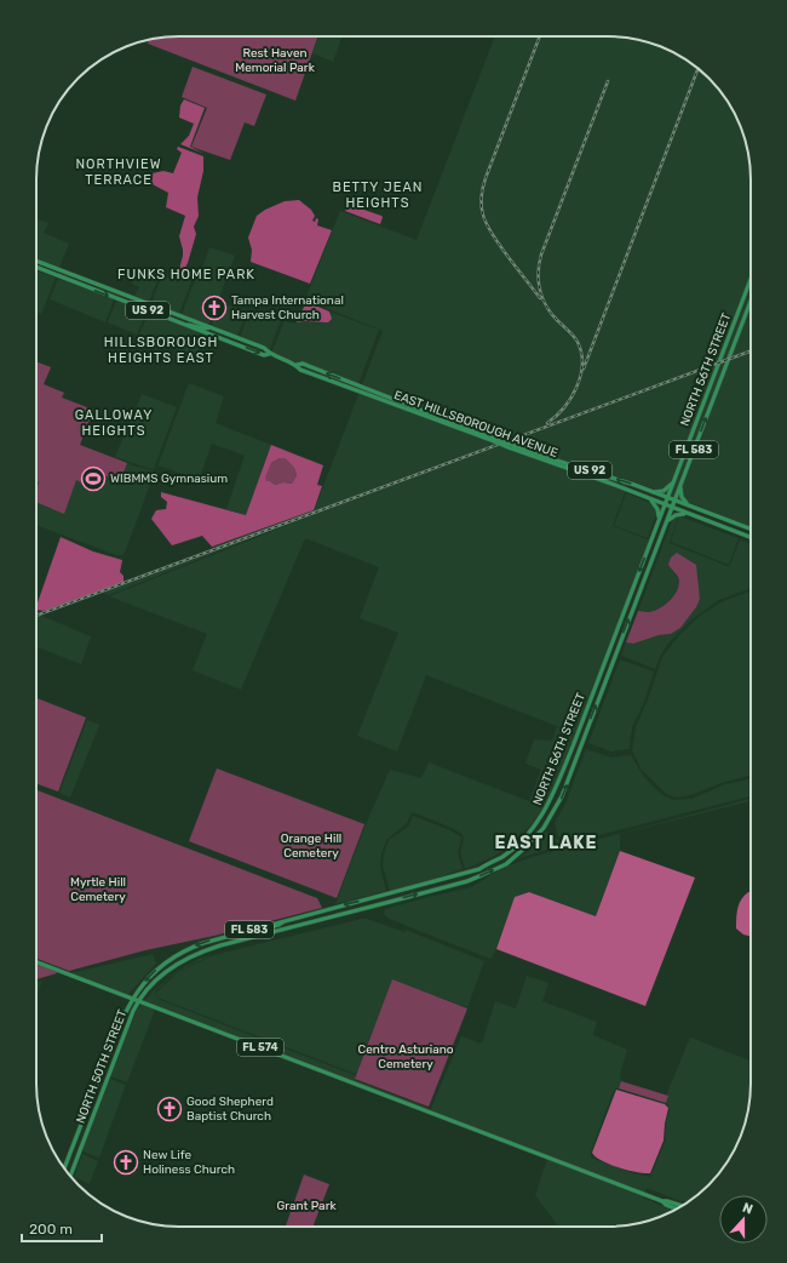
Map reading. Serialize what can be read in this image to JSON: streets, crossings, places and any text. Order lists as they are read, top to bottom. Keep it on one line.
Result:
{"streets":{"main road":["US 92","NORTH 56TH STREET","EAST HILLSBOROUGH AVENUE","FL 583","FL 574","NORTH 50TH STREET"]},"crossings":[["NORTH 56TH STREET","EAST HILLSBOROUGH AVENUE"],["NORTH 56TH STREET","FL 574"],["NORTH 56TH STREET","NORTH 50TH STREET"],["FL 574","NORTH 50TH STREET"]],"districts":["NORTHVIEW TERRACE","BETTY JEAN HEIGHTS","FUNKS HOME PARK","HILLSBOROUGH HEIGHTS EAST","GALLOWAY HEIGHTS","EAST LAKE"],"parks":["Rest Haven Memorial Park","Orange Hill Cemetery","Myrtle Hill Cemetery","Centro Asturiano Cemetery","Grant Park"],"places":{"church":["Tampa International Harvest Church","Good Shepherd Baptist Church","New Life Holiness Church"],"sports":["WIBMMS Gymnasium"]},"scale_bar":"200 m","north":"top"}
